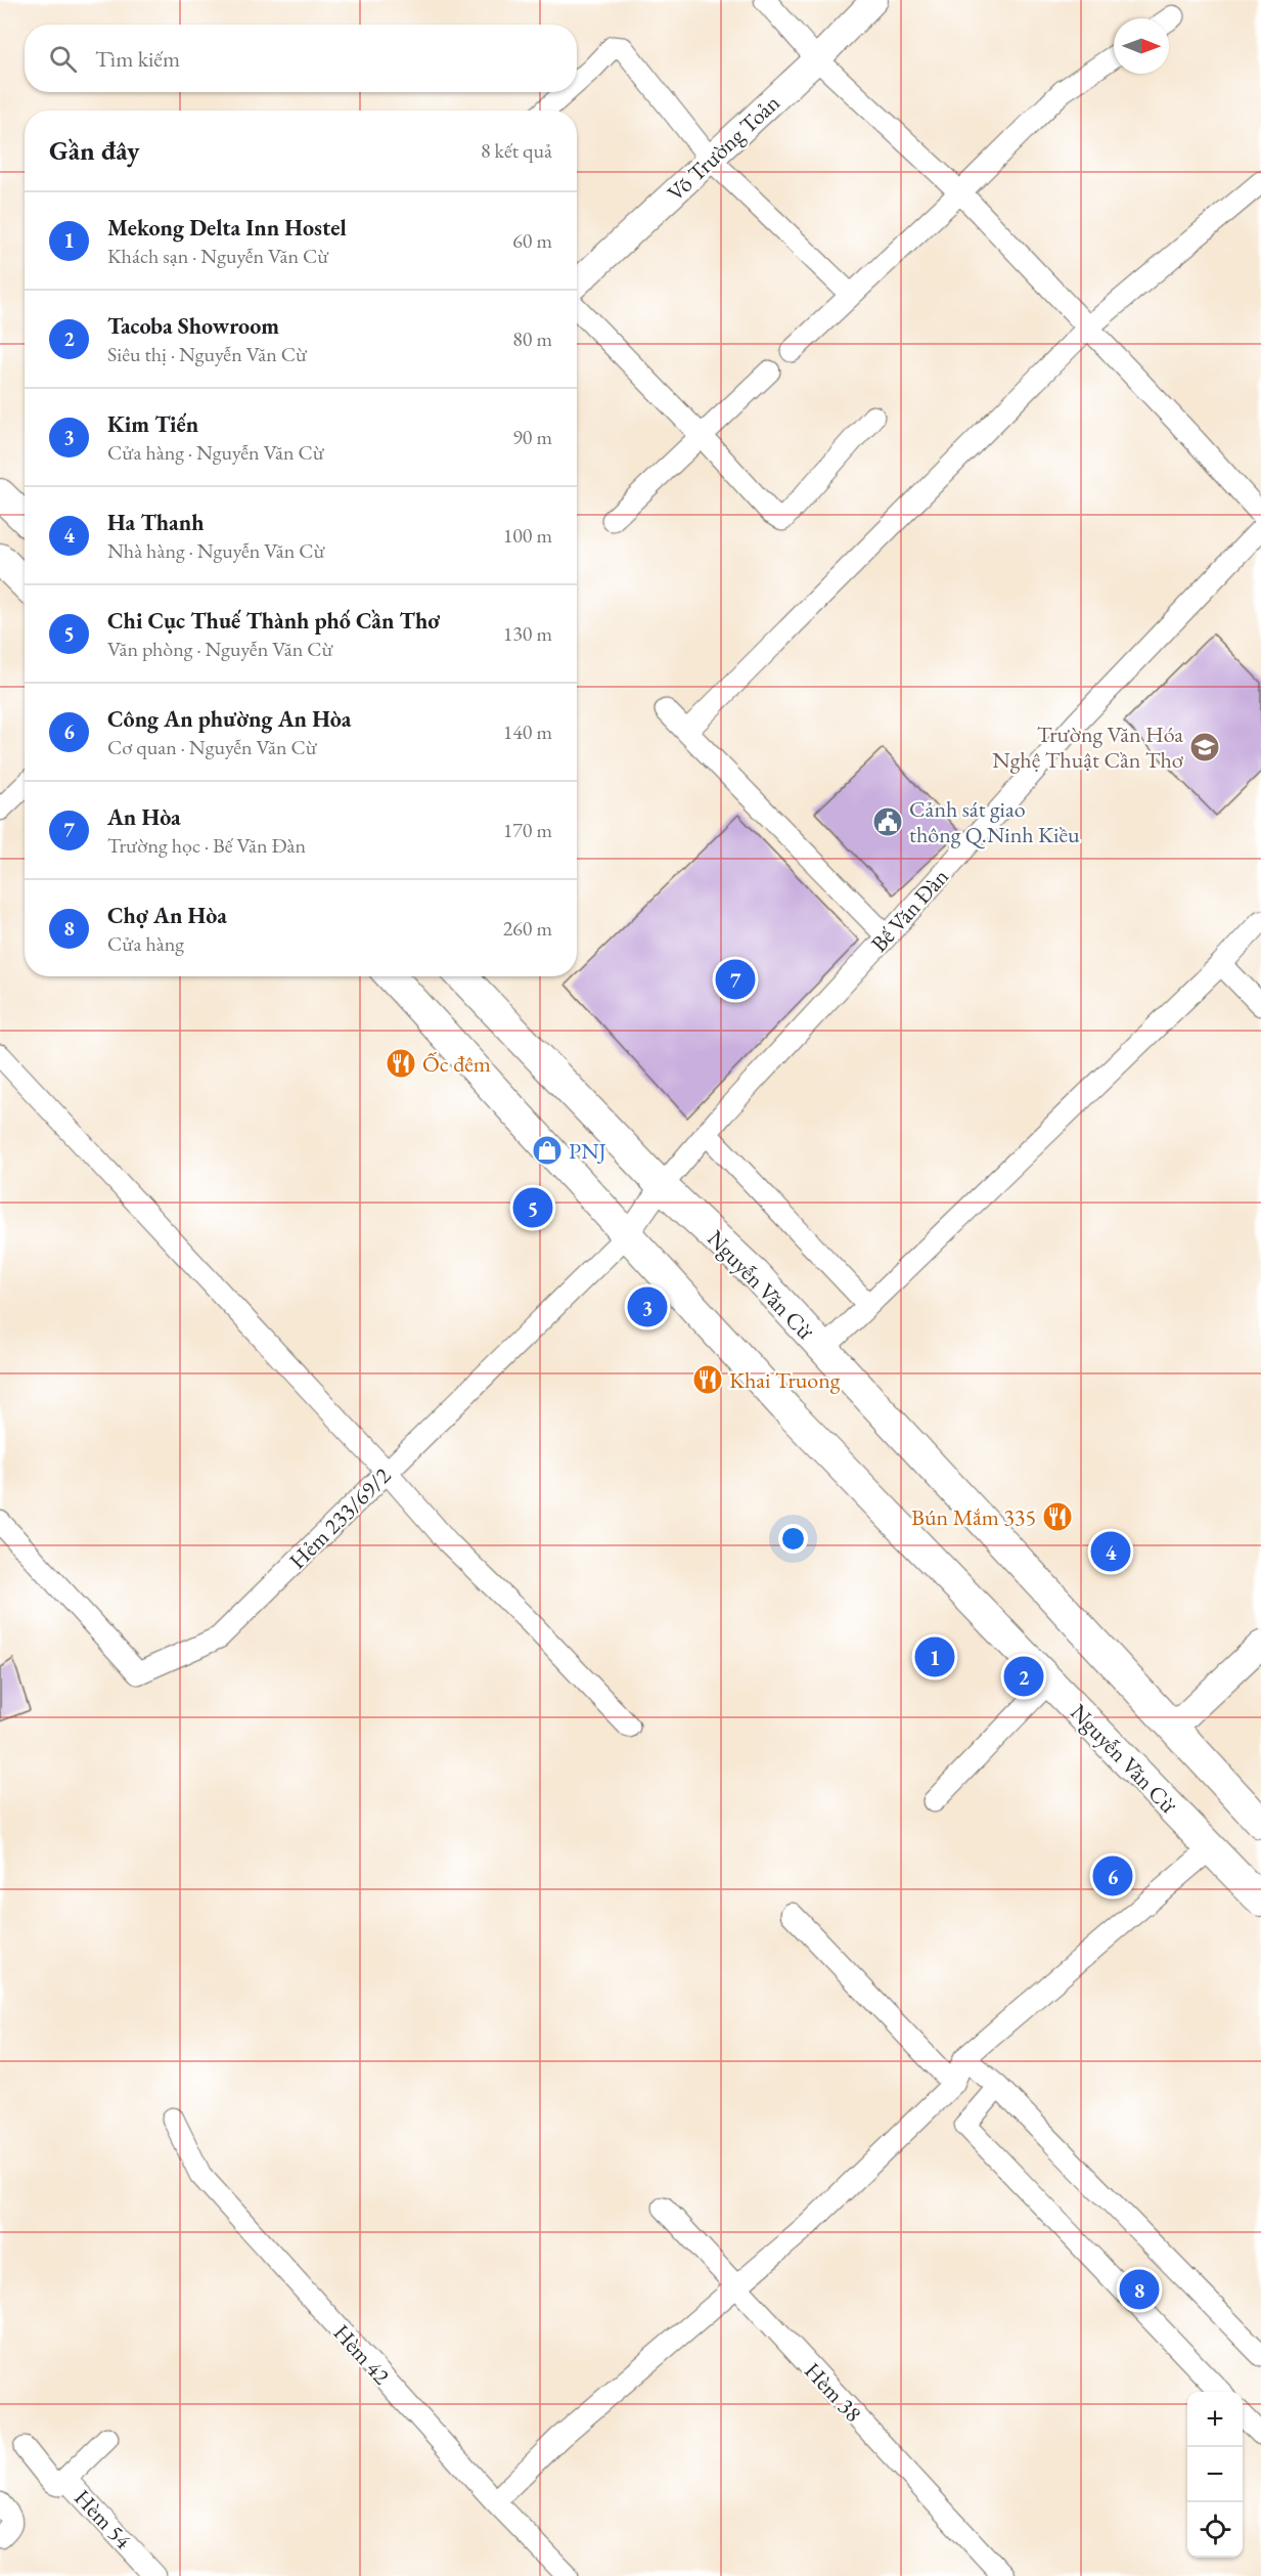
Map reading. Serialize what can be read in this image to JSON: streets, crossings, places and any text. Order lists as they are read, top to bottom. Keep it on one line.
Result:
{"streets":{"main road":["Nguyễn Văn Cừ"],"street":["Võ Trường Toản","Bế Văn Đàn","Hẻm 233/69/2","Hèm 42","Hèm 38","Hèm 54"]},"crossings":[["Bế Văn Đàn","Nguyễn Văn Cừ"],["Bế Văn Đàn","Hẻm 233/69/2"],["Nguyễn Văn Cừ","Hẻm 233/69/2"]],"places":{"school or university":["Trường Văn Hóa Nghệ Thuật Cần Thơ"],"public building":["Cảnh sát giao thông Q.Ninh Kiều"],"restaurant":["Ốc đêm","Khai Truong","Bún Mắm 335"],"shop":["PNJ"]},"north":"right","page":{"search":"Tìm kiếm","heading":["Gần đây","8 kết quả"],"list":[{"mark":"1","name":"Mekong Delta Inn Hostel","note":"Khách sạn · Nguyễn Văn Cừ","value":"60 m"},{"mark":"2","name":"Tacoba Showroom","note":"Siêu thị · Nguyễn Văn Cừ","value":"80 m"},{"mark":"3","name":"Kim Tiến","note":"Cửa hàng · Nguyễn Văn Cừ","value":"90 m"},{"mark":"4","name":"Ha Thanh","note":"Nhà hàng · Nguyễn Văn Cừ","value":"100 m"},{"mark":"5","name":"Chi Cục Thuế Thành phố Cần Thơ","note":"Văn phòng · Nguyễn Văn Cừ","value":"130 m"},{"mark":"6","name":"Công An phường An Hòa","note":"Cơ quan · Nguyễn Văn Cừ","value":"140 m"},{"mark":"7","name":"An Hòa","note":"Trường học · Bế Văn Đàn","value":"170 m"},{"mark":"8","name":"Chợ An Hòa","note":"Cửa hàng","value":"260 m"}],"pins":["7","5","3","4","1","2","6","8"],"map_buttons":["+","−"]}}
